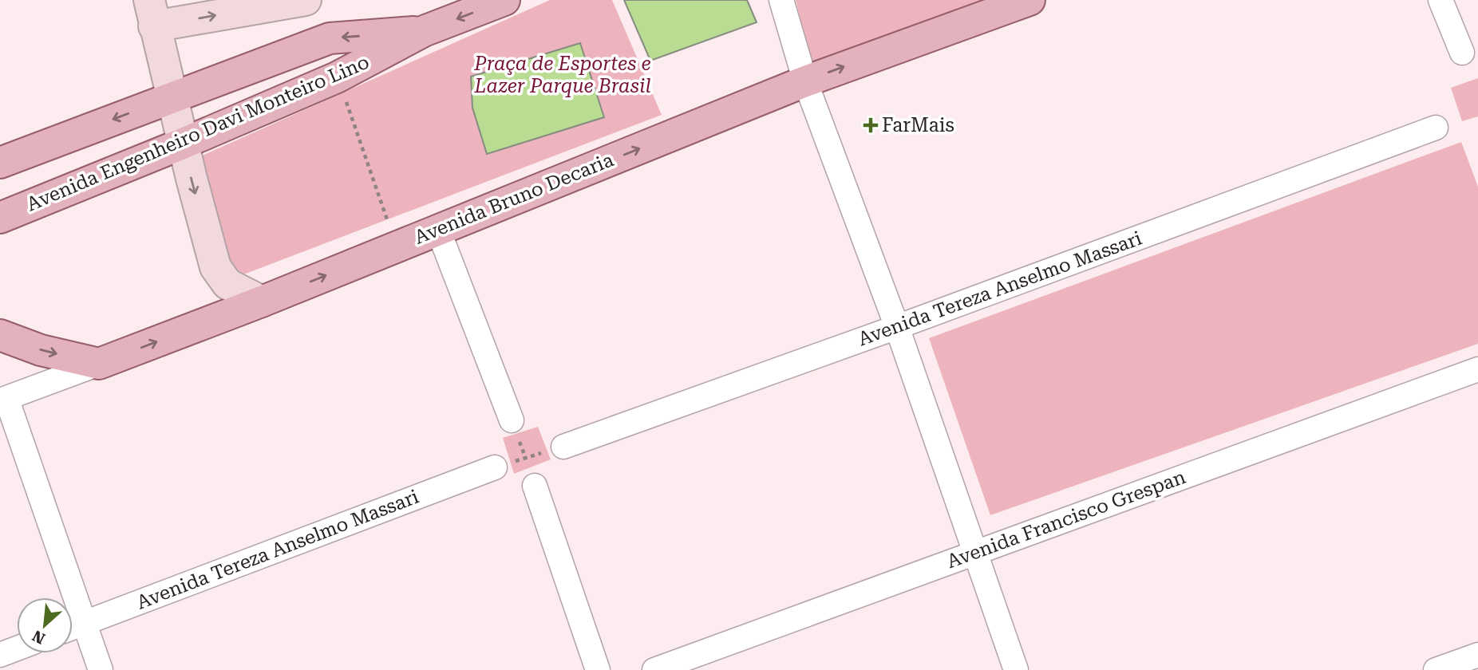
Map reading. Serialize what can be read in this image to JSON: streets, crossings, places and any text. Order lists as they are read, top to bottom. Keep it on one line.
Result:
{"streets":{"main road":["Avenida Engenheiro Davi Monteiro Lino","Avenida Bruno Decaria"],"street":["Avenida Tereza Anselmo Massari","Avenida Francisco Grespan"]},"one_way":["Avenida Bruno Decaria"],"parks":["Praça de Esportes e Lazer Parque Brasil"],"places":{"health":["FarMais"]},"north":"bottom left"}
